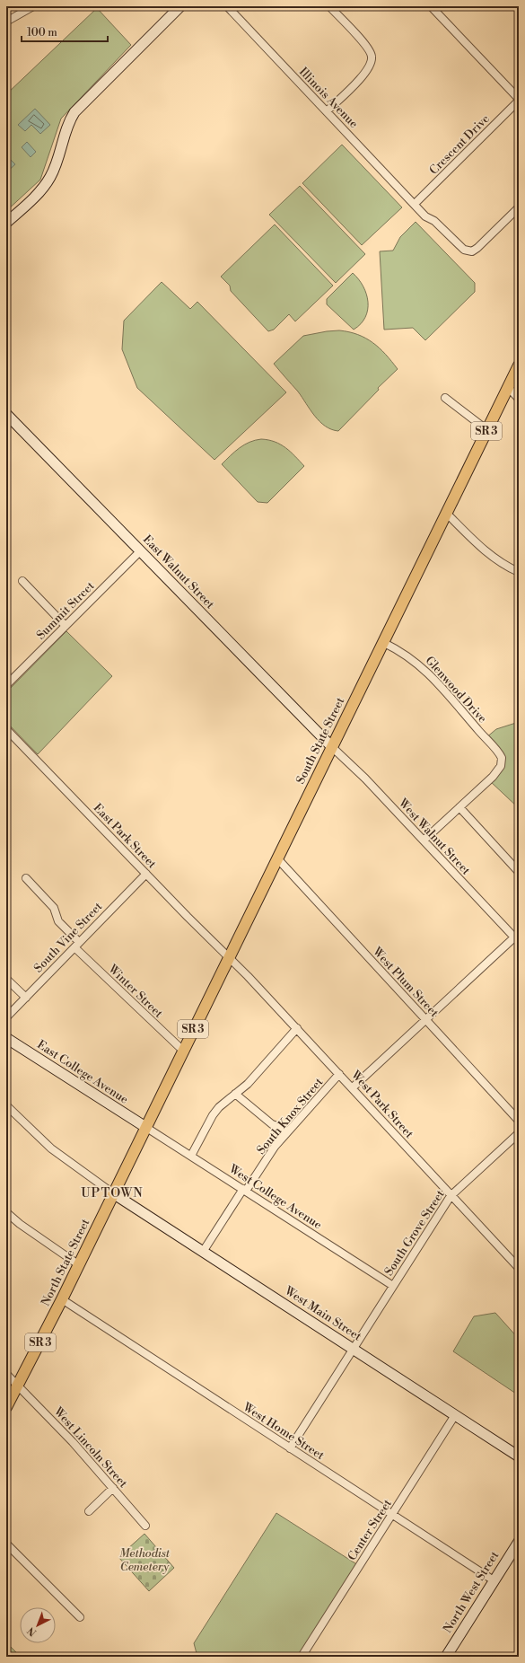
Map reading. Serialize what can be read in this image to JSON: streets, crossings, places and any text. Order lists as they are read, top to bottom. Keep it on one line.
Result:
{"streets":{"main road":["SR 3","East Walnut Street","South State Street","East College Avenue","North State Street","West Main Street","North West Street"],"street":["Illinois Avenue","Crescent Drive","Summit Street","Glenwood Drive","East Park Street","West Walnut Street","South Vine Street","West Plum Street","Winter Street","West Park Street","South Knox Street","West College Avenue","South Grove Street","West Home Street","West Lincoln Street","Center Street"]},"crossings":[["Illinois Avenue","Crescent Drive"],["East Walnut Street","Summit Street"],["East Walnut Street","South State Street"],["East Walnut Street","West Walnut Street"],["Glenwood Drive","South State Street"],["South State Street","East Park Street"],["South State Street","West Walnut Street"],["South State Street","West Plum Street"],["South State Street","Winter Street"],["South State Street","East College Avenue"],["South State Street","West Park Street"],["South State Street","West College Avenue"],["South State Street","North State Street"],["East Park Street","South Vine Street"],["East Park Street","West Park Street"],["South Vine Street","Winter Street"],["East College Avenue","West College Avenue"],["East College Avenue","North State Street"],["West Park Street","South Knox Street"],["West Park Street","South Grove Street"],["South Knox Street","West College Avenue"],["South Knox Street","West Main Street"],["West College Avenue","South Grove Street"],["West College Avenue","North State Street"],["South Grove Street","West Main Street"],["South Grove Street","West Home Street"],["North State Street","West Main Street"],["North State Street","West Home Street"],["North State Street","West Lincoln Street"],["West Main Street","Center Street"],["West Home Street","Center Street"],["West Home Street","North West Street"]],"districts":["UPTOWN"],"parks":["Methodist Cemetery"],"scale_bar":"100 m","north":"bottom left"}
